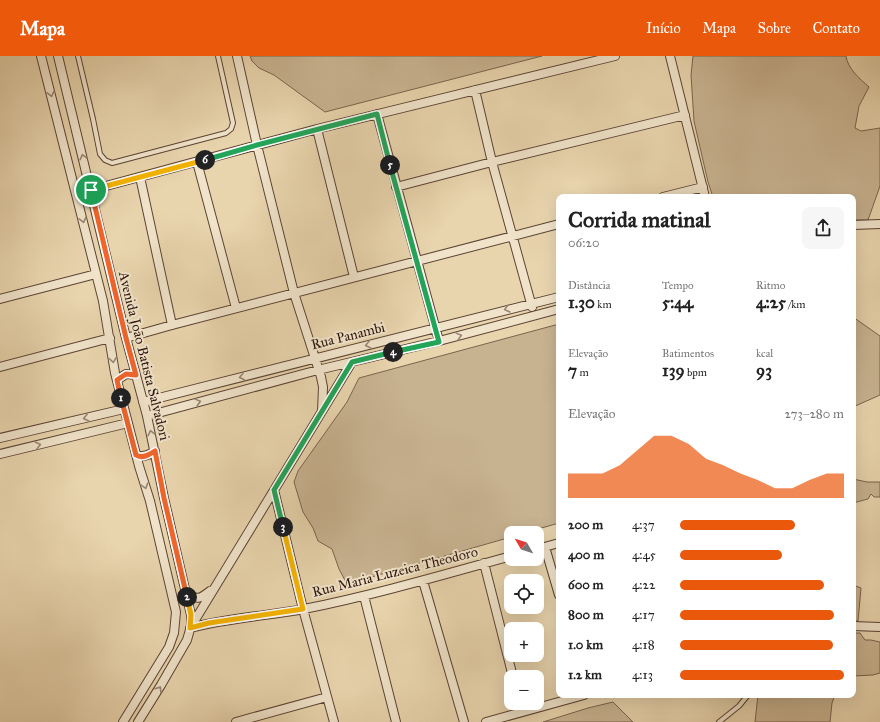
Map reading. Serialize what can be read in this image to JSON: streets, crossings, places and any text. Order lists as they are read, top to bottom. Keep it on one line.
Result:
{"streets":{"street":["Rua Panambi","Avenida João Batista Salvadori","Rua Maria Luzeica Theodoro"]},"crossings":[["Rua Panambi","Avenida João Batista Salvadori"],["Avenida João Batista Salvadori","Rua Maria Luzeica Theodoro"]],"north":"top left","page":{"header":"Mapa","nav":["Início","Mapa","Sobre","Contato"],"pins":["6","5","4","1","3","2"],"heading":["Corrida matinal","06:20"],"stats":[["Distância","1.30 km"],["Tempo","5:44"],["Ritmo","4:25 /km"],["Elevação","7 m"],["Batimentos","139 bpm"],["kcal","93"]],"chart":["Elevação","273–280 m"],"list":[{"name":"200 m","note":"4:37"},{"name":"400 m","note":"4:45"},{"name":"600 m","note":"4:22"},{"name":"800 m","note":"4:17"},{"name":"1.0 km","note":"4:18"},{"name":"1.2 km","note":"4:13"}],"map_buttons":["+","−"]}}
